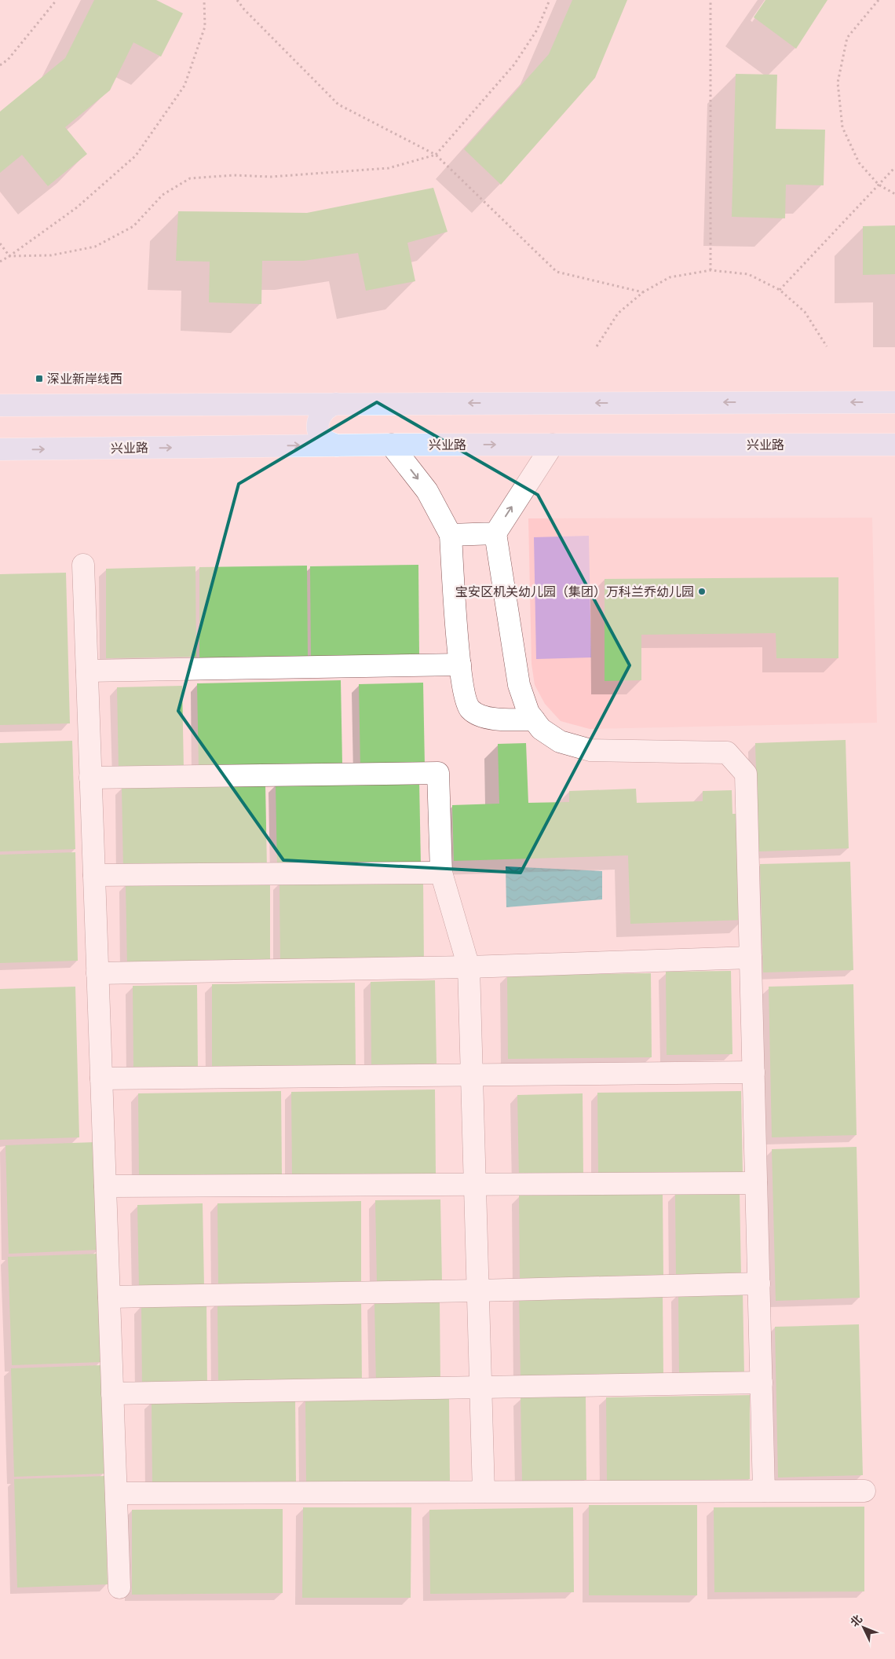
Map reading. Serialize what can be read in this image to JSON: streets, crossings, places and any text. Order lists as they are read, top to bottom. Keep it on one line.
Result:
{"streets":{"main road":["兴业路"]},"places":{"transit":["深业新岸线西"],"other":["宝安区机关幼儿园（集团）万科兰乔幼儿园"]},"north":"top left"}
